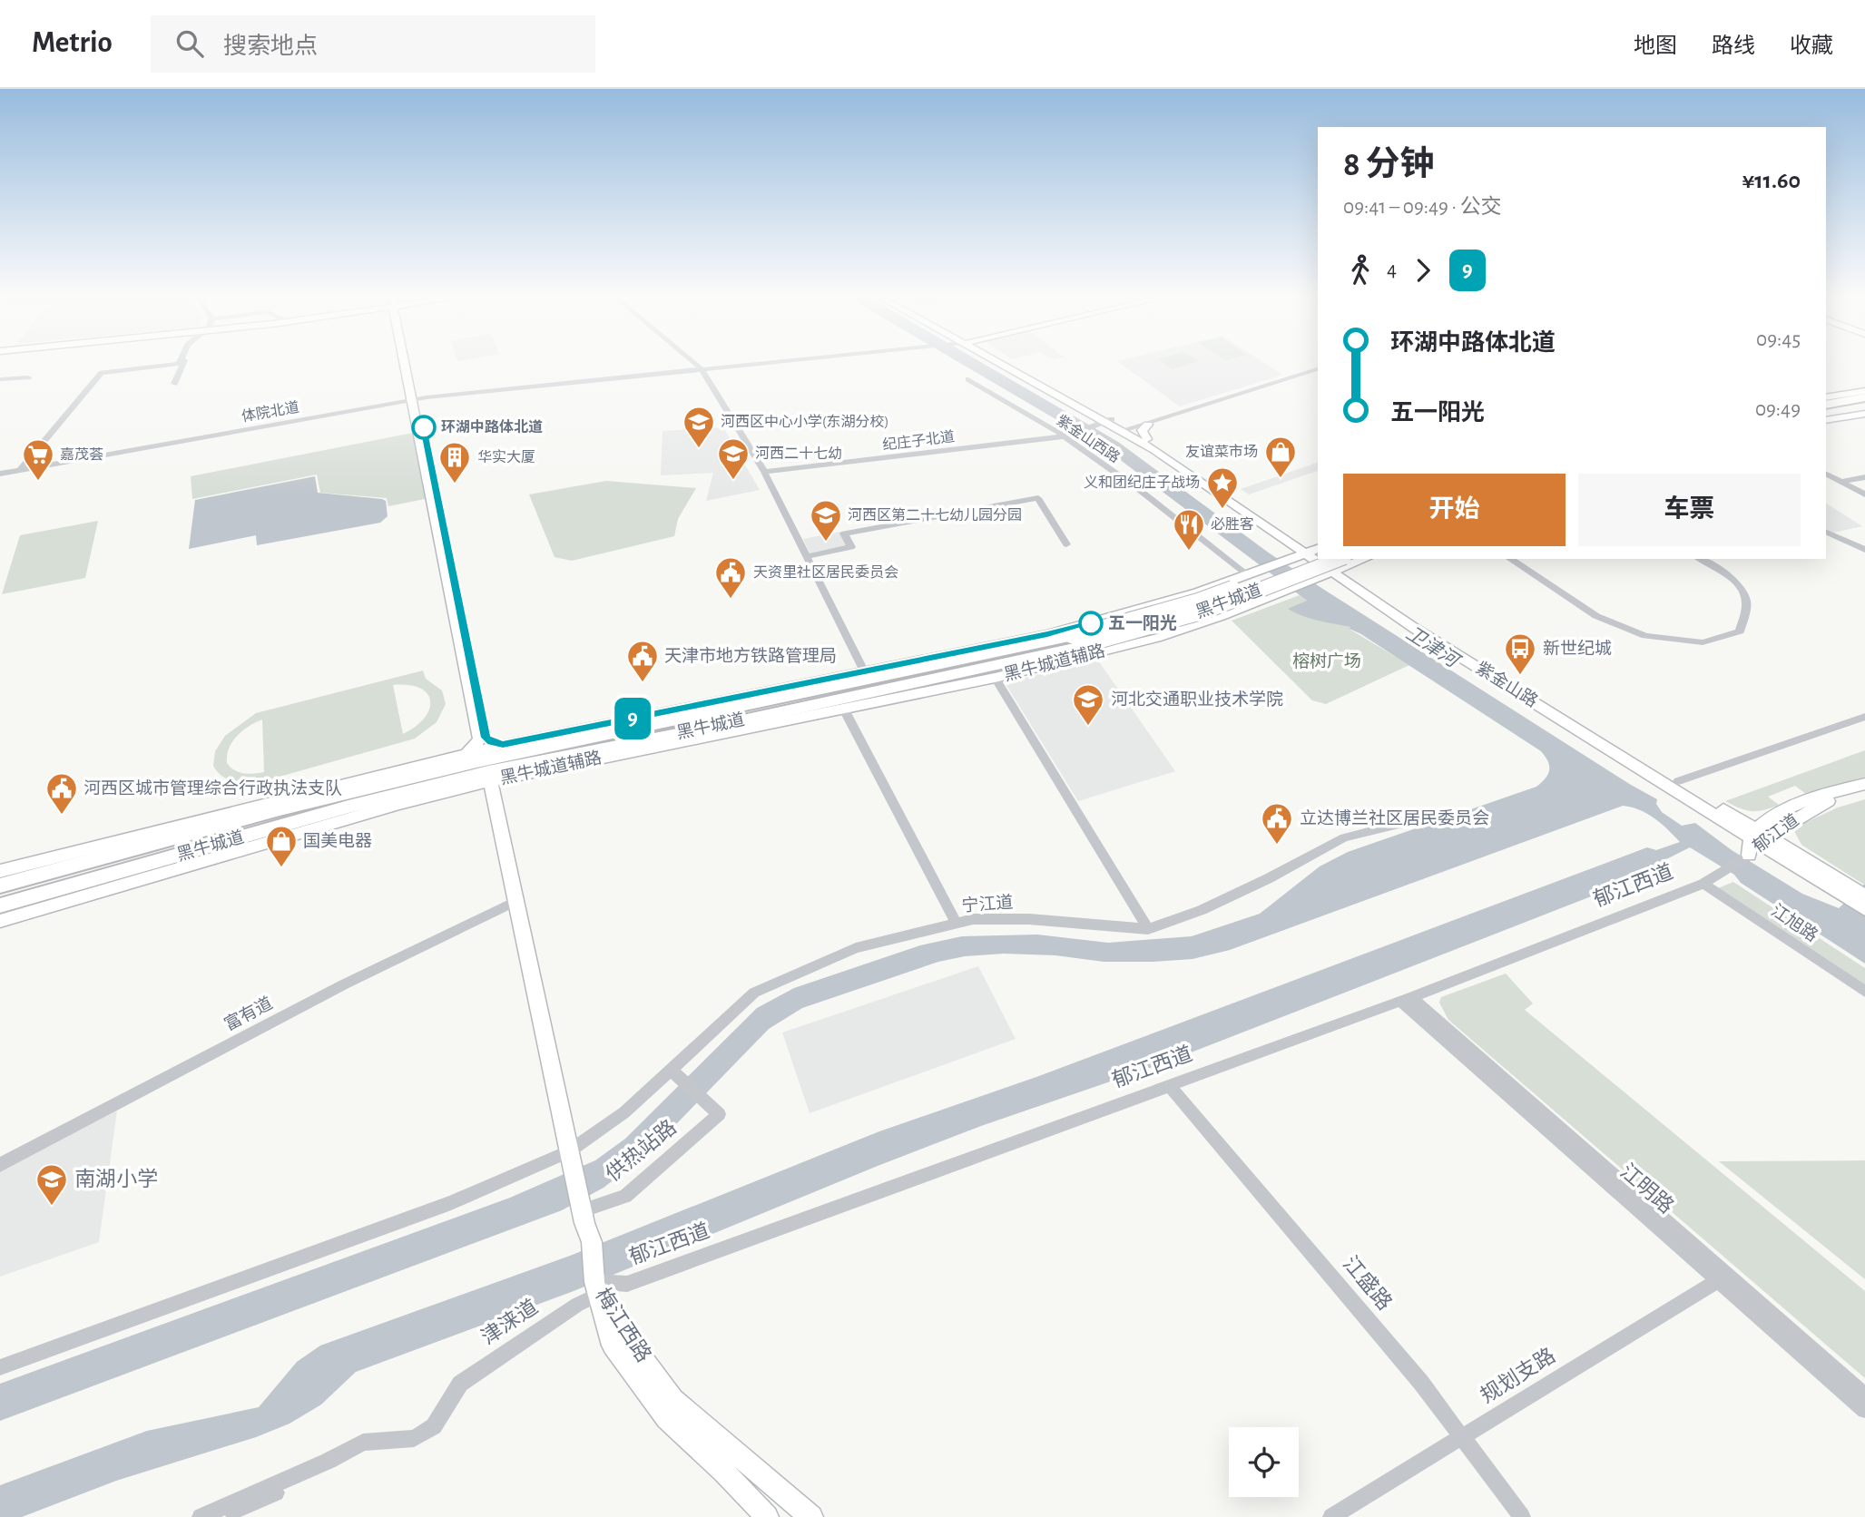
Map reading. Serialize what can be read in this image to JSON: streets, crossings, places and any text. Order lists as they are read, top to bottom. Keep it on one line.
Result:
{"streets":{"highway":["黑牛城道"],"main road":["黑牛城道辅路","紫金山路","郁江道","梅江西路"],"street":["体院北道","紫金山西路","纪庄子北道","郁江西道","宁江道","江旭路","富有道","供热站路","江明路","江盛路","津涞道","规划支路"]},"crossings":[["紫金山西路","纪庄子北道"],["紫金山西路","黑牛城道辅路"],["黑牛城道","紫金山路"],["紫金山路","郁江道"],["郁江道","郁江西道"],["郁江西道","江旭路"],["郁江西道","江明路"],["郁江西道","江盛路"],["郁江西道","津涞道"],["郁江西道","梅江西路"],["宁江道","供热站路"],["江明路","规划支路"],["江盛路","规划支路"],["津涞道","梅江西路"]],"water":["卫津河"],"parks":["榕树广场"],"places":{"other":["环湖中路体北道","五一阳光"],"school or university":["河西区中心小学(东湖分校)","河西二十七幼","河西区第二十七幼儿园分园","河北交通职业技术学院","南湖小学"],"shop":["友谊菜市场","国美电器"],"supermarket":["嘉茂荟"],"building":["华实大厦"],"place":["义和团纪庄子战场"],"restaurant":["必胜客"],"public building":["天资里社区居民委员会","天津市地方铁路管理局","河西区城市管理综合行政执法支队","立达博兰社区居民委员会"],"bus stop":["新世纪城"]},"lines":["bus line 9"],"page":{"header":"Metrio","search":"搜索地点","nav":["地图","路线","收藏"],"on_map":"9","heading":["8 分钟","09:41 – 09:49 · 公交","¥11.60"],"legs":["4","9"],"list":[{"name":"环湖中路体北道","value":"09:45"},{"name":"五一阳光","value":"09:49"}],"buttons":["开始","车票"]}}
